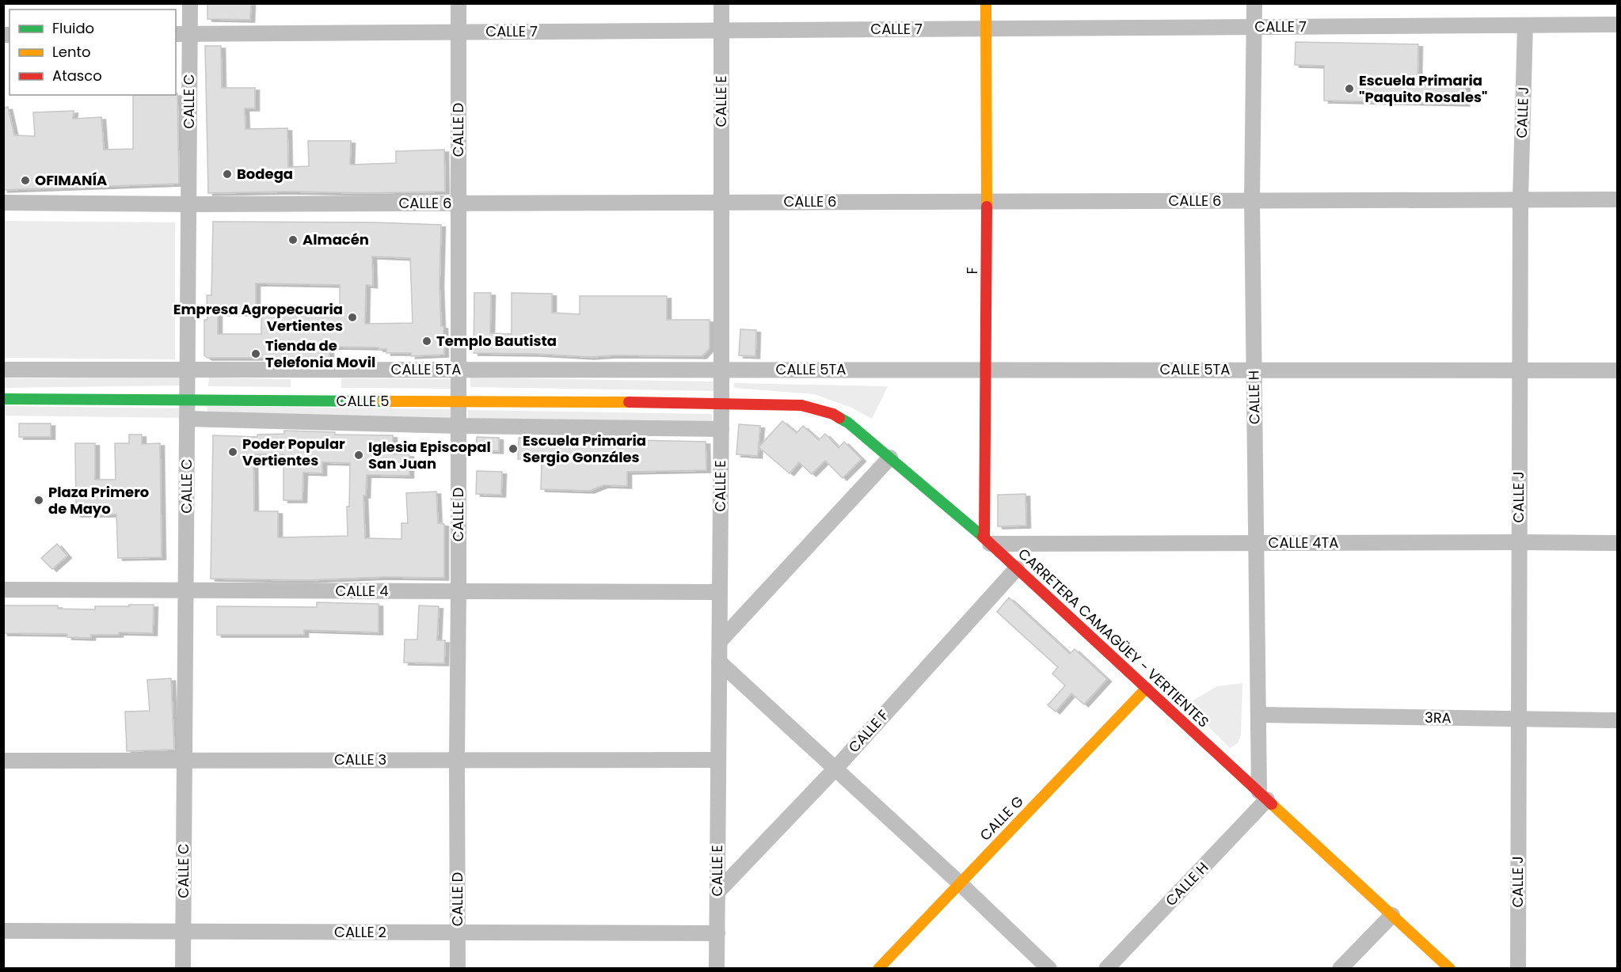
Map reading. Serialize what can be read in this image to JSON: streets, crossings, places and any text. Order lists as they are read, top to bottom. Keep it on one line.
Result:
{"streets":{"main road":["F","CALLE 5","CARRETERA CAMAGÜEY - VERTIENTES","CALLE G"],"street":["CALLE 7","CALLE C","CALLE E","CALLE J","CALLE D","CALLE 6","CALLE 5TA","CALLE H","CALLE 4TA","CALLE 4","3RA","CALLE F","CALLE 3","CALLE 2"]},"crossings":[["CALLE 7","CALLE C"],["CALLE 7","CALLE E"],["CALLE 7","CALLE J"],["CALLE 7","CALLE D"],["CALLE 7","F"],["CALLE 7","CALLE H"],["CALLE C","CALLE 6"],["CALLE C","CALLE 5TA"],["CALLE C","CALLE 5"],["CALLE C","CALLE 4"],["CALLE C","CALLE 3"],["CALLE C","CALLE 2"],["CALLE E","CALLE 6"],["CALLE E","CALLE 5TA"],["CALLE E","CALLE 5"],["CALLE E","CALLE 4"],["CALLE E","CARRETERA CAMAGÜEY - VERTIENTES"],["CALLE E","CALLE F"],["CALLE E","CALLE 3"],["CALLE E","CALLE 2"],["CALLE J","CALLE 6"],["CALLE J","CALLE 5TA"],["CALLE J","CALLE 4TA"],["CALLE J","3RA"],["CALLE D","CALLE 6"],["CALLE D","CALLE 5TA"],["CALLE D","CALLE 5"],["CALLE D","CALLE 4"],["CALLE D","CALLE 3"],["CALLE D","CALLE 2"],["CALLE 6","F"],["CALLE 6","CALLE H"],["F","CALLE 5TA"],["F","CALLE 4TA"],["F","CARRETERA CAMAGÜEY - VERTIENTES"],["CALLE 5TA","CALLE H"],["CALLE H","CALLE 4TA"],["CALLE H","CARRETERA CAMAGÜEY - VERTIENTES"],["CALLE H","3RA"],["CALLE 5","CARRETERA CAMAGÜEY - VERTIENTES"],["CALLE 4TA","CARRETERA CAMAGÜEY - VERTIENTES"],["CARRETERA CAMAGÜEY - VERTIENTES","CALLE F"],["CARRETERA CAMAGÜEY - VERTIENTES","CALLE G"]],"places":["Escuela Primaria \"Paquito Rosales\"","Bodega","OFIMANÍA","Almacén","Empresa Agropecuaria Vertientes","Templo Bautista","Tienda de Telefonia Movil","Escuela Primaria Sergio Gonzáles","Poder Popular Vertientes","Iglesia Episcopal San Juan","Plaza Primero de Mayo"],"legend":["Fluido","Lento","Atasco"]}
